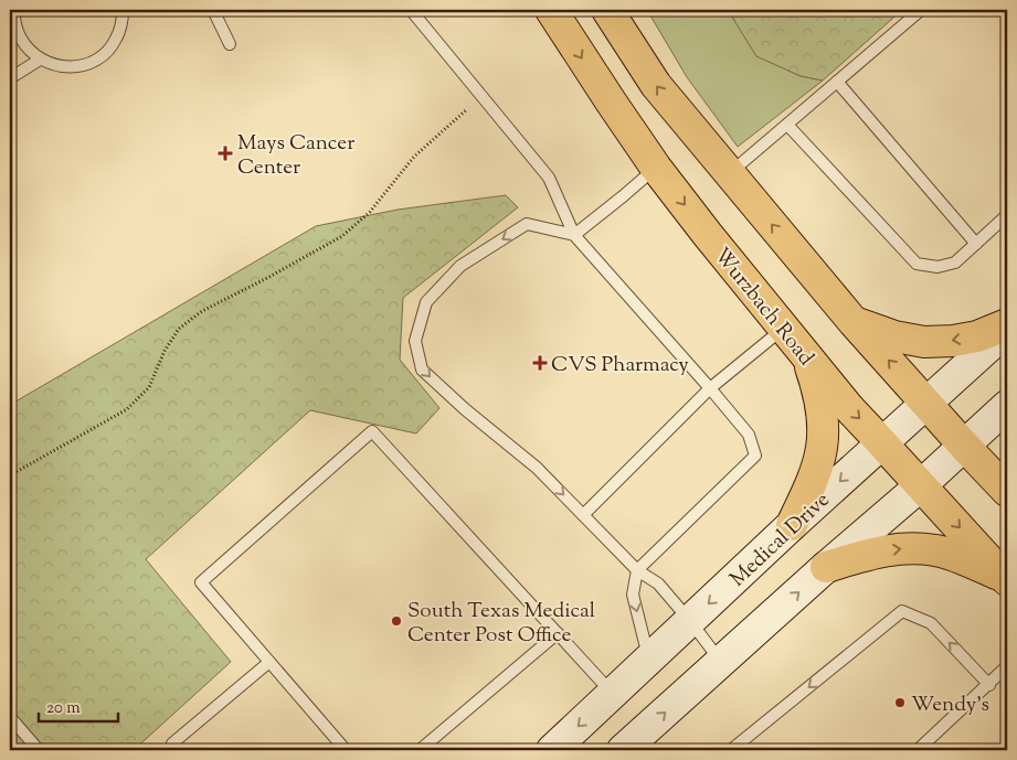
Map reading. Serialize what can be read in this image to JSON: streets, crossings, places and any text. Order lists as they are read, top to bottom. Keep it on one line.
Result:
{"streets":{"main road":["Wurzbach Road"],"street":["Medical Drive"]},"crossings":[["Wurzbach Road","Medical Drive"]],"places":{"health":["Mays Cancer Center","CVS Pharmacy"],"other":["South Texas Medical Center Post Office","Wendy's"]},"scale_bar":"20 m"}
